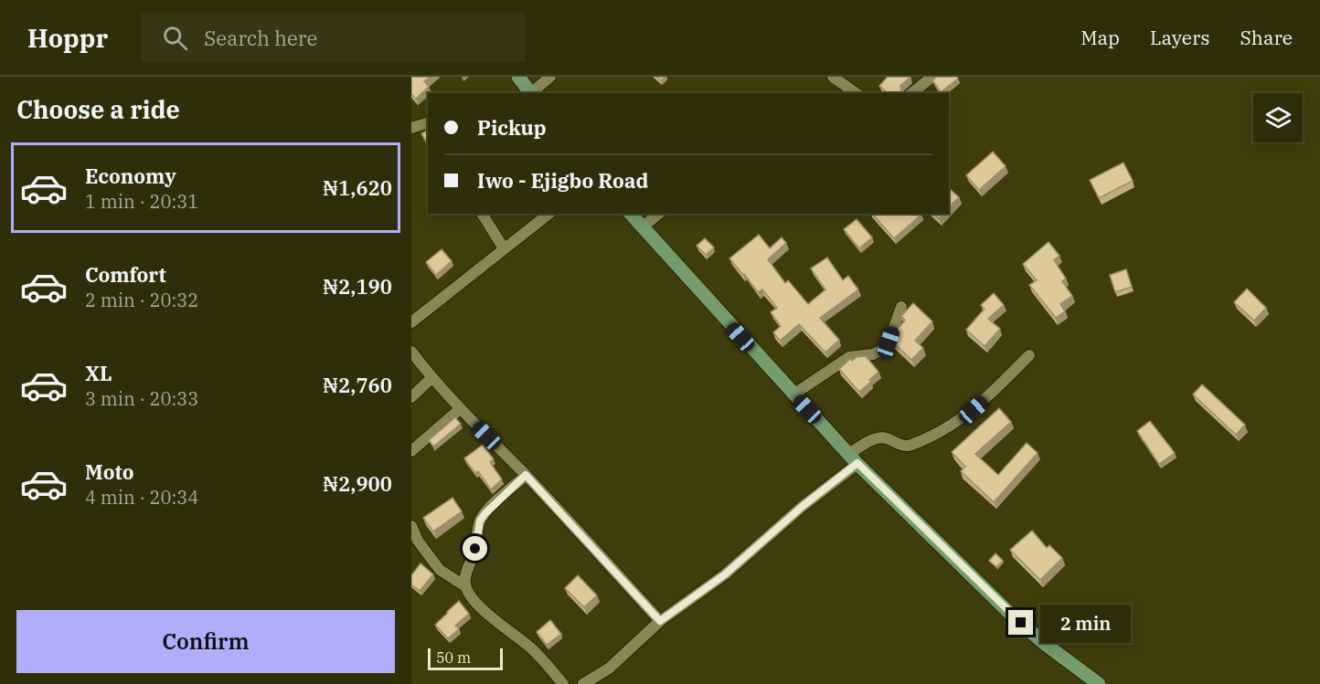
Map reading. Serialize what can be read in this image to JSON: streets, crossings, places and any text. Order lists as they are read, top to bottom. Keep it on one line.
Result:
{"scale_bar":"50 m","page":{"header":"Hoppr","search":"Search here","nav":["Map","Layers","Share"],"heading":"Choose a ride","banner":["Pickup","Iwo - Ejigbo Road"],"list":[{"name":"Economy","note":"1 min · 20:31","value":"₦1,620"},{"name":"Comfort","note":"2 min · 20:32","value":"₦2,190"},{"name":"XL","note":"3 min · 20:33","value":"₦2,760"},{"name":"Moto","note":"4 min · 20:34","value":"₦2,900"}],"buttons":"Confirm","bubble":"2 min","scale":"50 m"}}
